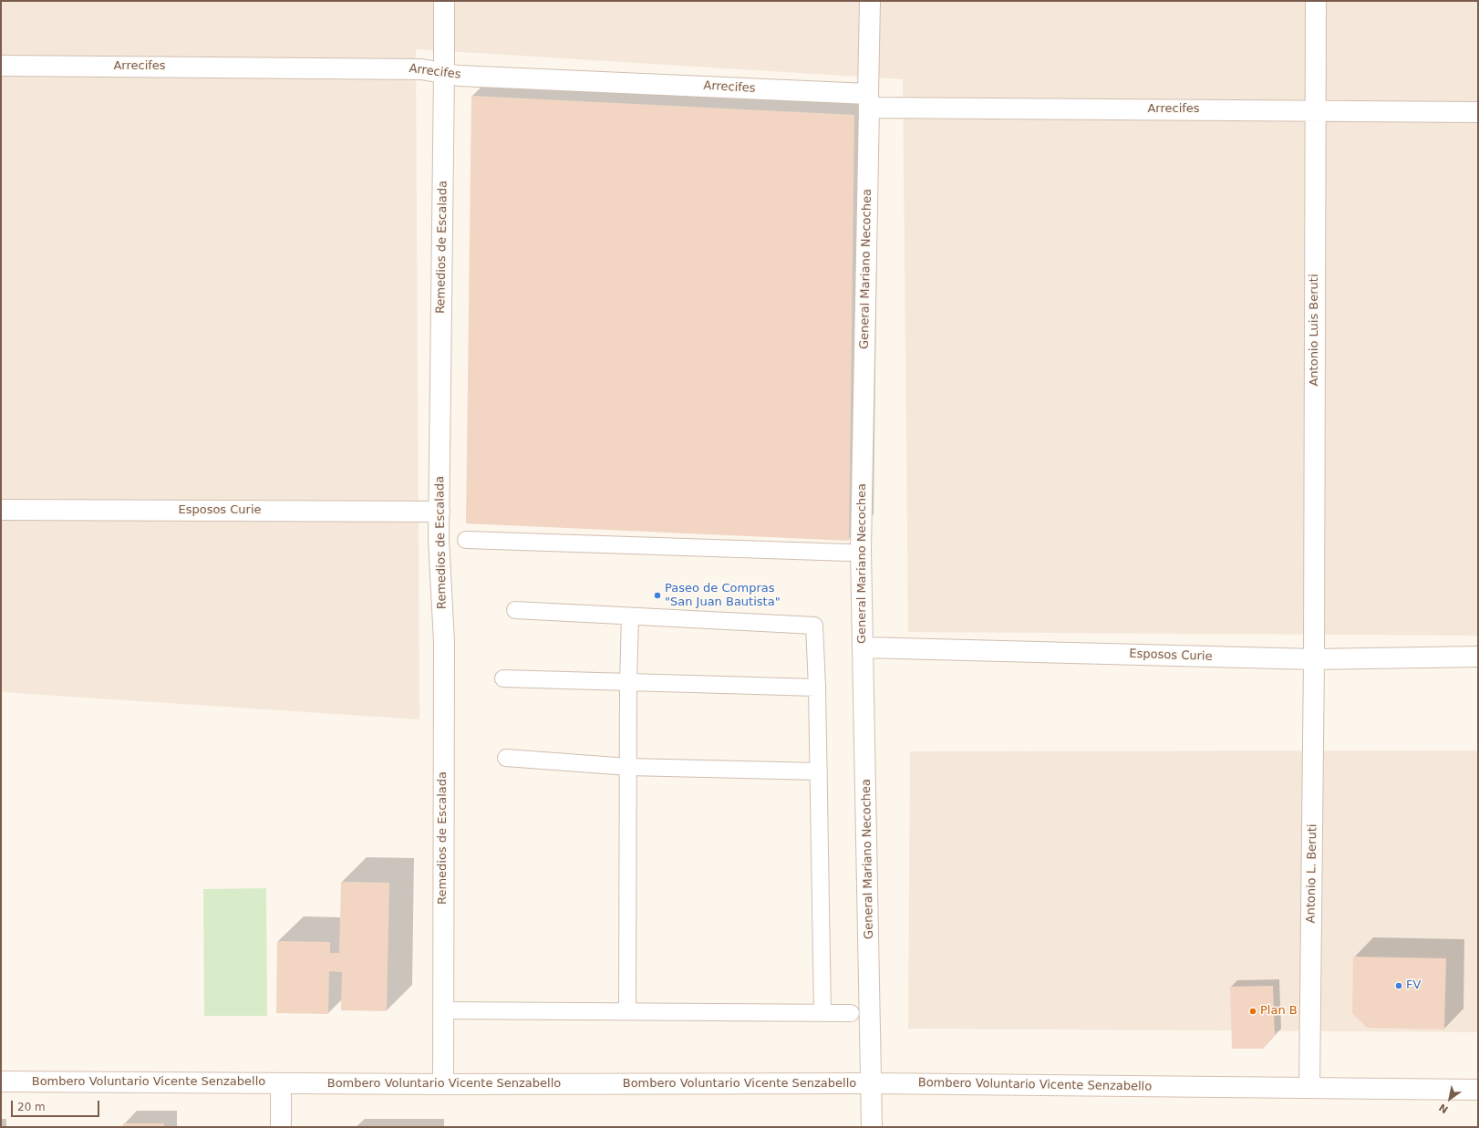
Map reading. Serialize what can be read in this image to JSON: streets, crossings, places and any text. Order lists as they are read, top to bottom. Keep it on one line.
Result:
{"streets":{"street":["Arrecifes","Remedios de Escalada","General Mariano Necochea","Antonio Luis Beruti","Esposos Curie","Antonio L. Beruti","Bombero Voluntario Vicente Senzabello"]},"crossings":[["Arrecifes","Remedios de Escalada"],["Arrecifes","General Mariano Necochea"],["Arrecifes","Antonio Luis Beruti"],["Remedios de Escalada","Esposos Curie"],["Remedios de Escalada","Bombero Voluntario Vicente Senzabello"],["General Mariano Necochea","Esposos Curie"],["General Mariano Necochea","Bombero Voluntario Vicente Senzabello"],["Antonio Luis Beruti","Esposos Curie"],["Antonio Luis Beruti","Antonio L. Beruti"],["Esposos Curie","Antonio L. Beruti"],["Antonio L. Beruti","Bombero Voluntario Vicente Senzabello"]],"places":["Paseo de Compras \"San Juan Bautista\"","FV","Plan B"],"scale_bar":"20 m","north":"bottom left"}
